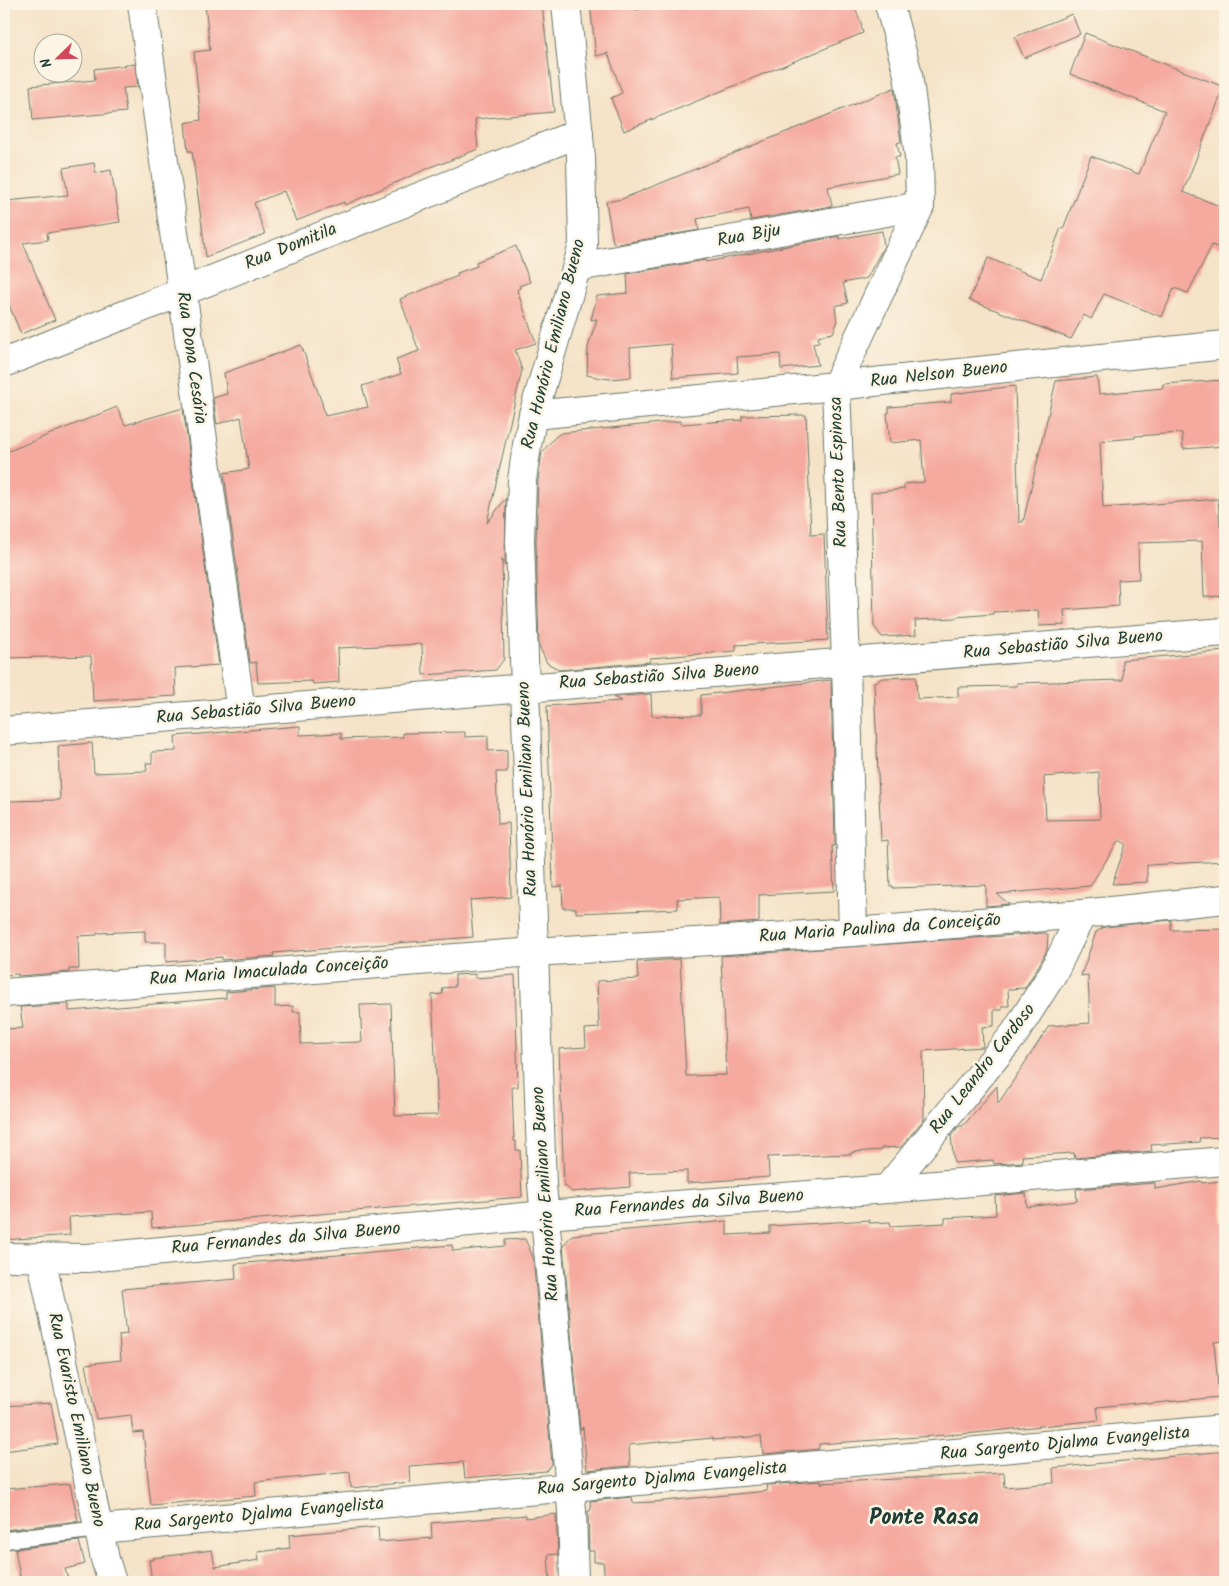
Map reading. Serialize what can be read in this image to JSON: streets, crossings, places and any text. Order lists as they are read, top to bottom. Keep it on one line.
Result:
{"streets":{"street":["Rua Biju","Rua Domitila","Rua Honório Emiliano Bueno","Rua Dona Cesária","Rua Nelson Bueno","Rua Bento Espinosa","Rua Sebastião Silva Bueno","Rua Maria Paulina da Conceição","Rua Maria Imaculada Conceição","Rua Leandro Cardoso","Rua Fernandes da Silva Bueno","Rua Evaristo Emiliano Bueno","Rua Sargento Djalma Evangelista"]},"crossings":[["Rua Biju","Rua Honório Emiliano Bueno"],["Rua Biju","Rua Bento Espinosa"],["Rua Domitila","Rua Honório Emiliano Bueno"],["Rua Domitila","Rua Dona Cesária"],["Rua Honório Emiliano Bueno","Rua Nelson Bueno"],["Rua Honório Emiliano Bueno","Rua Sebastião Silva Bueno"],["Rua Honório Emiliano Bueno","Rua Maria Paulina da Conceição"],["Rua Honório Emiliano Bueno","Rua Maria Imaculada Conceição"],["Rua Honório Emiliano Bueno","Rua Fernandes da Silva Bueno"],["Rua Honório Emiliano Bueno","Rua Sargento Djalma Evangelista"],["Rua Dona Cesária","Rua Sebastião Silva Bueno"],["Rua Nelson Bueno","Rua Bento Espinosa"],["Rua Bento Espinosa","Rua Sebastião Silva Bueno"],["Rua Bento Espinosa","Rua Maria Paulina da Conceição"],["Rua Maria Paulina da Conceição","Rua Maria Imaculada Conceição"],["Rua Maria Paulina da Conceição","Rua Leandro Cardoso"],["Rua Leandro Cardoso","Rua Fernandes da Silva Bueno"],["Rua Fernandes da Silva Bueno","Rua Evaristo Emiliano Bueno"],["Rua Evaristo Emiliano Bueno","Rua Sargento Djalma Evangelista"]],"districts":["Ponte Rasa"],"north":"bottom left"}
